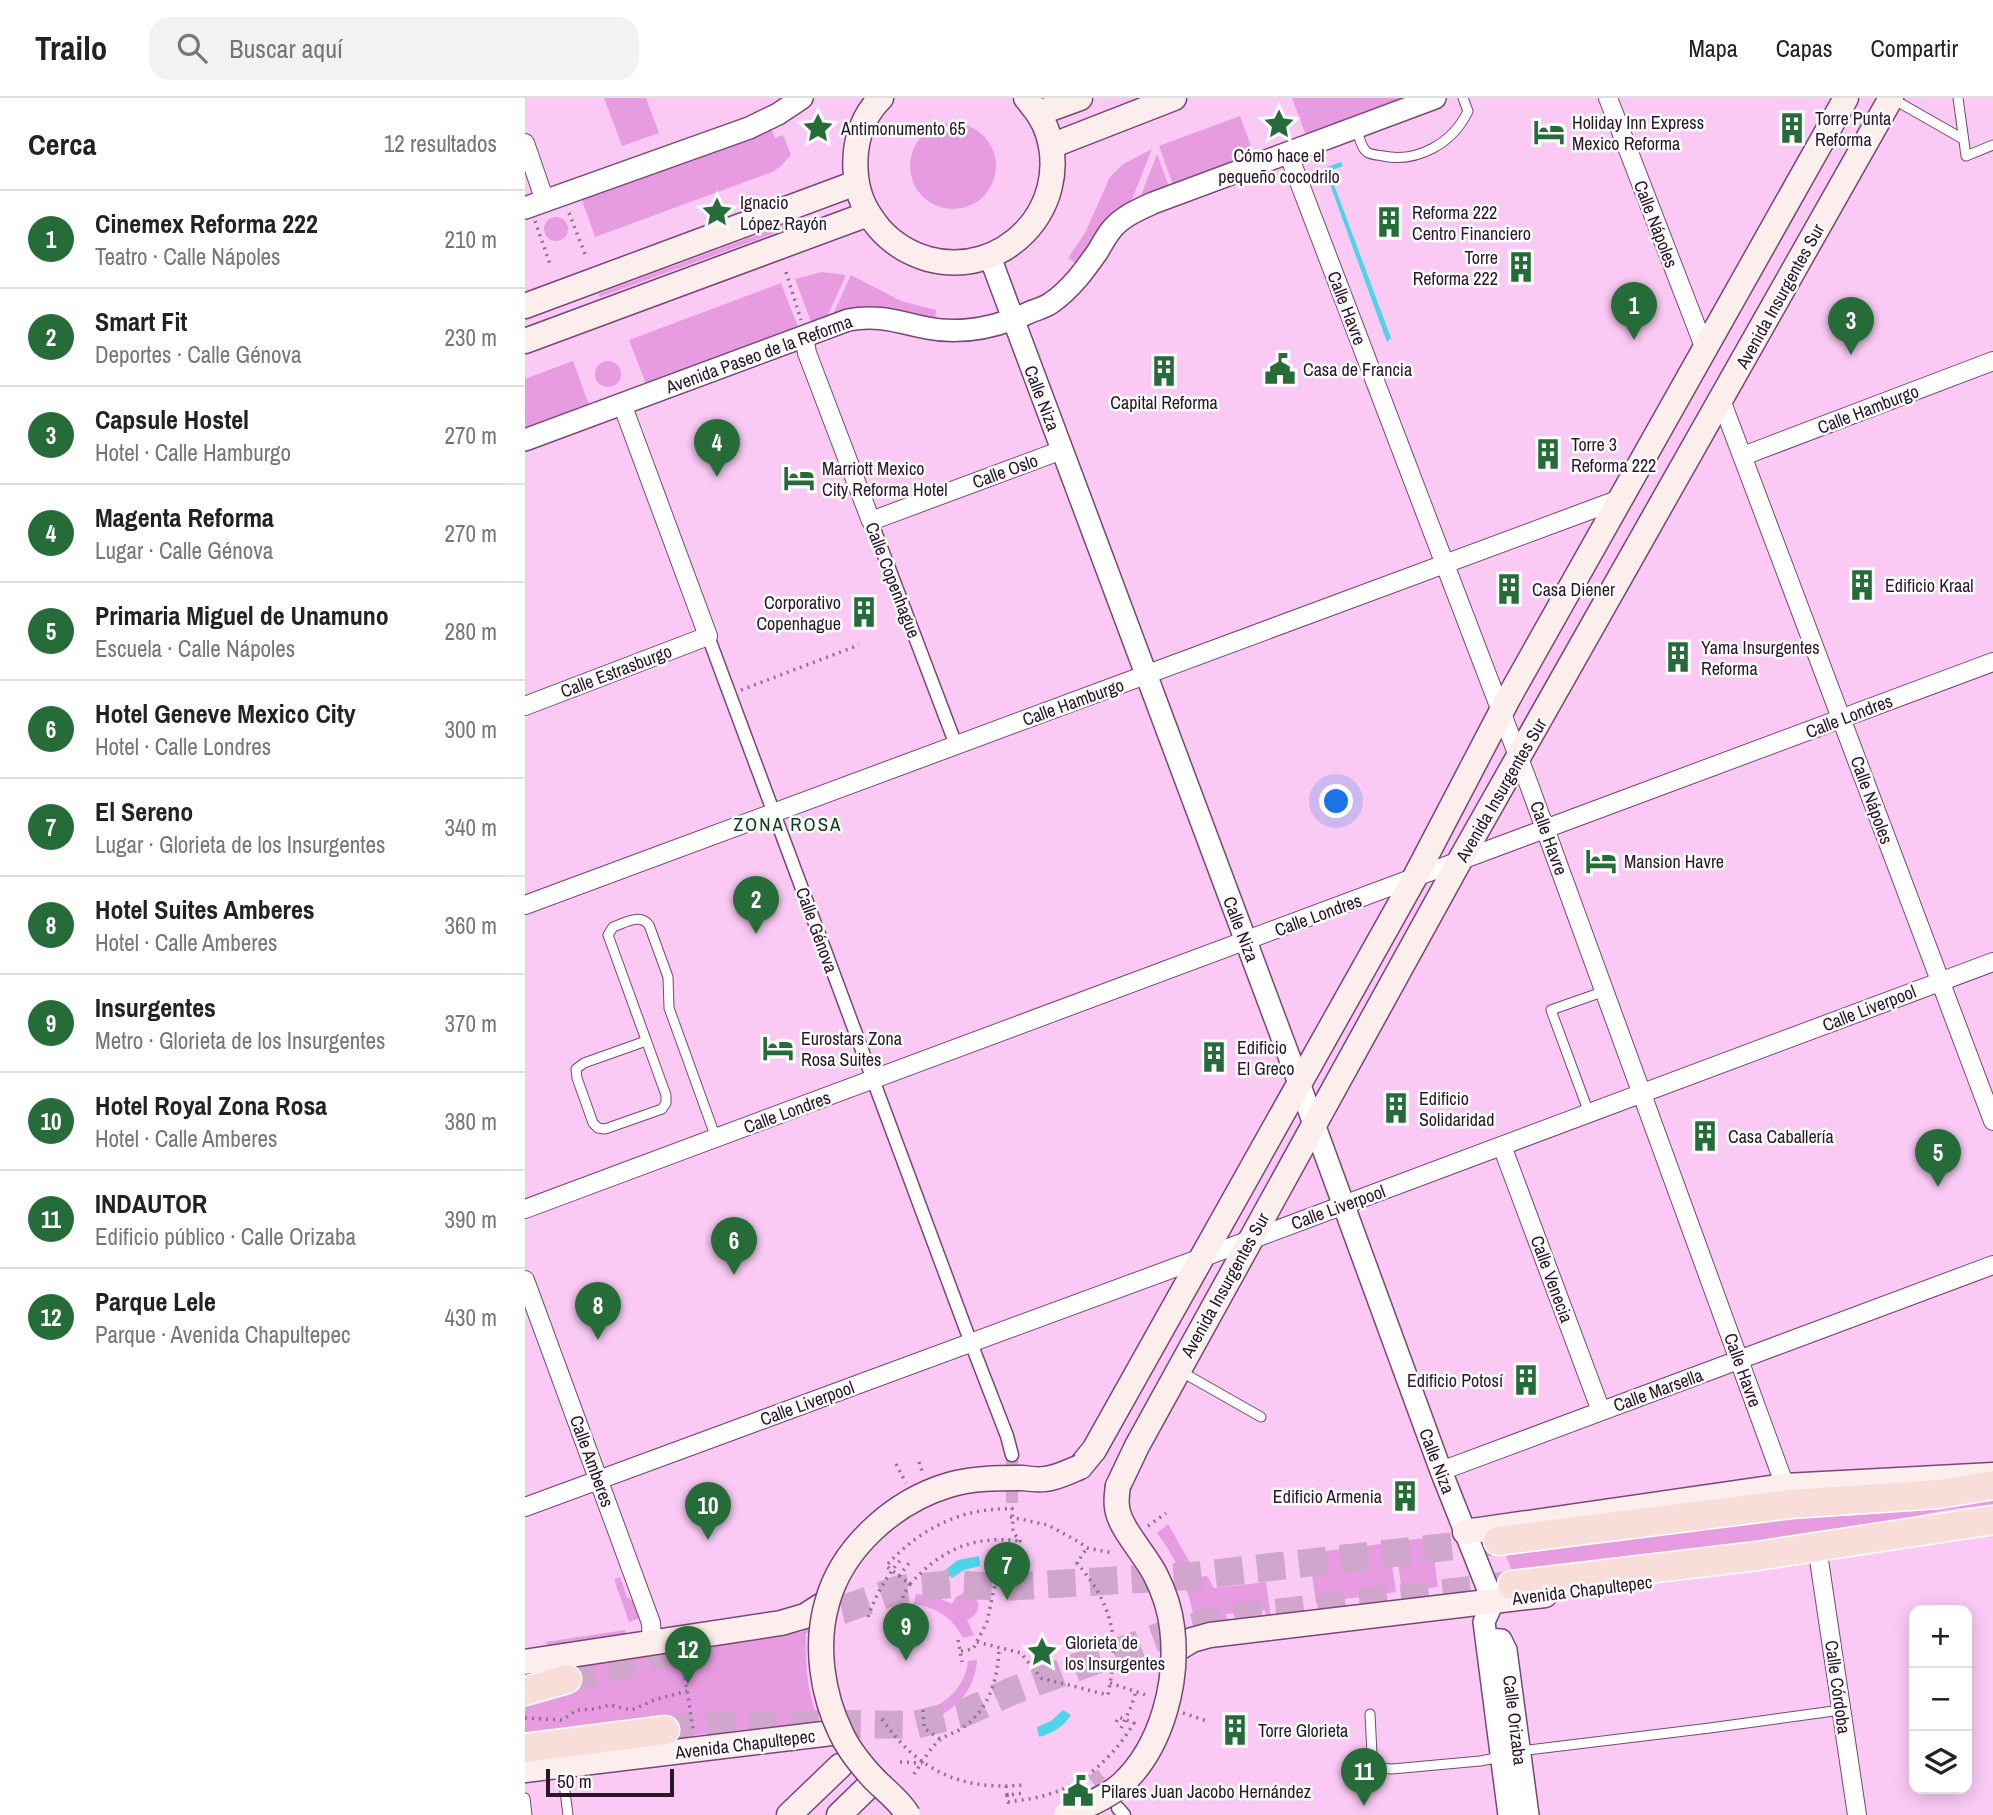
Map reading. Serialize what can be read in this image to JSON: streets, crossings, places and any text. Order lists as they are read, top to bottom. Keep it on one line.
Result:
{"streets":{"main road":["Avenida Insurgentes Sur","Avenida Chapultepec"],"street":["Calle Nápoles","Calle Havre","Avenida Paseo de la Reforma","Calle Niza","Calle Hamburgo","Calle Oslo","Calle Copenhague","Calle Estrasburgo","Calle Londres","Calle Génova","Calle Liverpool","Calle Venecia","Calle Marsella","Calle Amberes","Calle Córdoba","Calle Orizaba"]},"crossings":[["Calle Nápoles","Avenida Insurgentes Sur"],["Calle Nápoles","Calle Hamburgo"],["Calle Nápoles","Calle Londres"],["Calle Nápoles","Calle Liverpool"],["Avenida Insurgentes Sur","Calle Havre"],["Avenida Insurgentes Sur","Calle Niza"],["Avenida Insurgentes Sur","Calle Hamburgo"],["Avenida Insurgentes Sur","Calle Londres"],["Avenida Insurgentes Sur","Calle Liverpool"],["Avenida Insurgentes Sur","Avenida Chapultepec"],["Calle Havre","Avenida Paseo de la Reforma"],["Calle Havre","Calle Hamburgo"],["Calle Havre","Calle Londres"],["Calle Havre","Calle Liverpool"],["Calle Havre","Calle Marsella"],["Avenida Paseo de la Reforma","Calle Niza"],["Avenida Paseo de la Reforma","Calle Copenhague"],["Avenida Paseo de la Reforma","Calle Génova"],["Calle Niza","Calle Hamburgo"],["Calle Niza","Calle Oslo"],["Calle Niza","Calle Londres"],["Calle Niza","Calle Liverpool"],["Calle Niza","Calle Marsella"],["Calle Niza","Avenida Chapultepec"],["Calle Niza","Calle Orizaba"],["Calle Hamburgo","Calle Copenhague"],["Calle Hamburgo","Calle Génova"],["Calle Oslo","Calle Copenhague"],["Calle Estrasburgo","Calle Génova"],["Calle Londres","Calle Génova"],["Calle Génova","Calle Liverpool"],["Calle Liverpool","Calle Venecia"],["Calle Liverpool","Calle Amberes"],["Calle Venecia","Calle Marsella"],["Avenida Chapultepec","Calle Córdoba"],["Avenida Chapultepec","Calle Orizaba"]],"districts":["ZONA ROSA"],"places":{"place":["Cómo hace el pequeño cocodrilo","Antimonumento 65","Ignacio López Rayón","Glorieta de los Insurgentes"],"building":["Torre Punta Reforma","Reforma 222 Centro Financiero","Torre Reforma 222","Capital Reforma","Torre 3 Reforma 222","Edificio Kraal","Casa Diener","Corporativo Copenhague","Yama Insurgentes Reforma","Edificio El Greco","Edificio Solidaridad","Casa Caballería","Edificio Potosí","Edificio Armenia","Torre Glorieta"],"hotel":["Holiday Inn Express Mexico Reforma","Marriott Mexico City Reforma Hotel","Mansion Havre","Eurostars Zona Rosa Suites"],"public building":["Casa de Francia","Pilares Juan Jacobo Hernández"]},"scale_bar":"50 m","page":{"header":"Trailo","search":"Buscar aquí","nav":["Mapa","Capas","Compartir"],"heading":["Cerca","12 resultados"],"list":[{"mark":"1","name":"Cinemex Reforma 222","note":"Teatro · Calle Nápoles","value":"210 m"},{"mark":"2","name":"Smart Fit","note":"Deportes · Calle Génova","value":"230 m"},{"mark":"3","name":"Capsule Hostel","note":"Hotel · Calle Hamburgo","value":"270 m"},{"mark":"4","name":"Magenta Reforma","note":"Lugar · Calle Génova","value":"270 m"},{"mark":"5","name":"Primaria Miguel de Unamuno","note":"Escuela · Calle Nápoles","value":"280 m"},{"mark":"6","name":"Hotel Geneve Mexico City","note":"Hotel · Calle Londres","value":"300 m"},{"mark":"7","name":"El Sereno","note":"Lugar · Glorieta de los Insurgentes","value":"340 m"},{"mark":"8","name":"Hotel Suites Amberes","note":"Hotel · Calle Amberes","value":"360 m"},{"mark":"9","name":"Insurgentes","note":"Metro · Glorieta de los Insurgentes","value":"370 m"},{"mark":"10","name":"Hotel Royal Zona Rosa","note":"Hotel · Calle Amberes","value":"380 m"},{"mark":"11","name":"INDAUTOR","note":"Edificio público · Calle Orizaba","value":"390 m"},{"mark":"12","name":"Parque Lele","note":"Parque · Avenida Chapultepec","value":"430 m"}],"pins":["1","3","4","2","5","6","8","10","7","9","12","11"],"map_buttons":["+","−"],"scale":"50 m"}}
